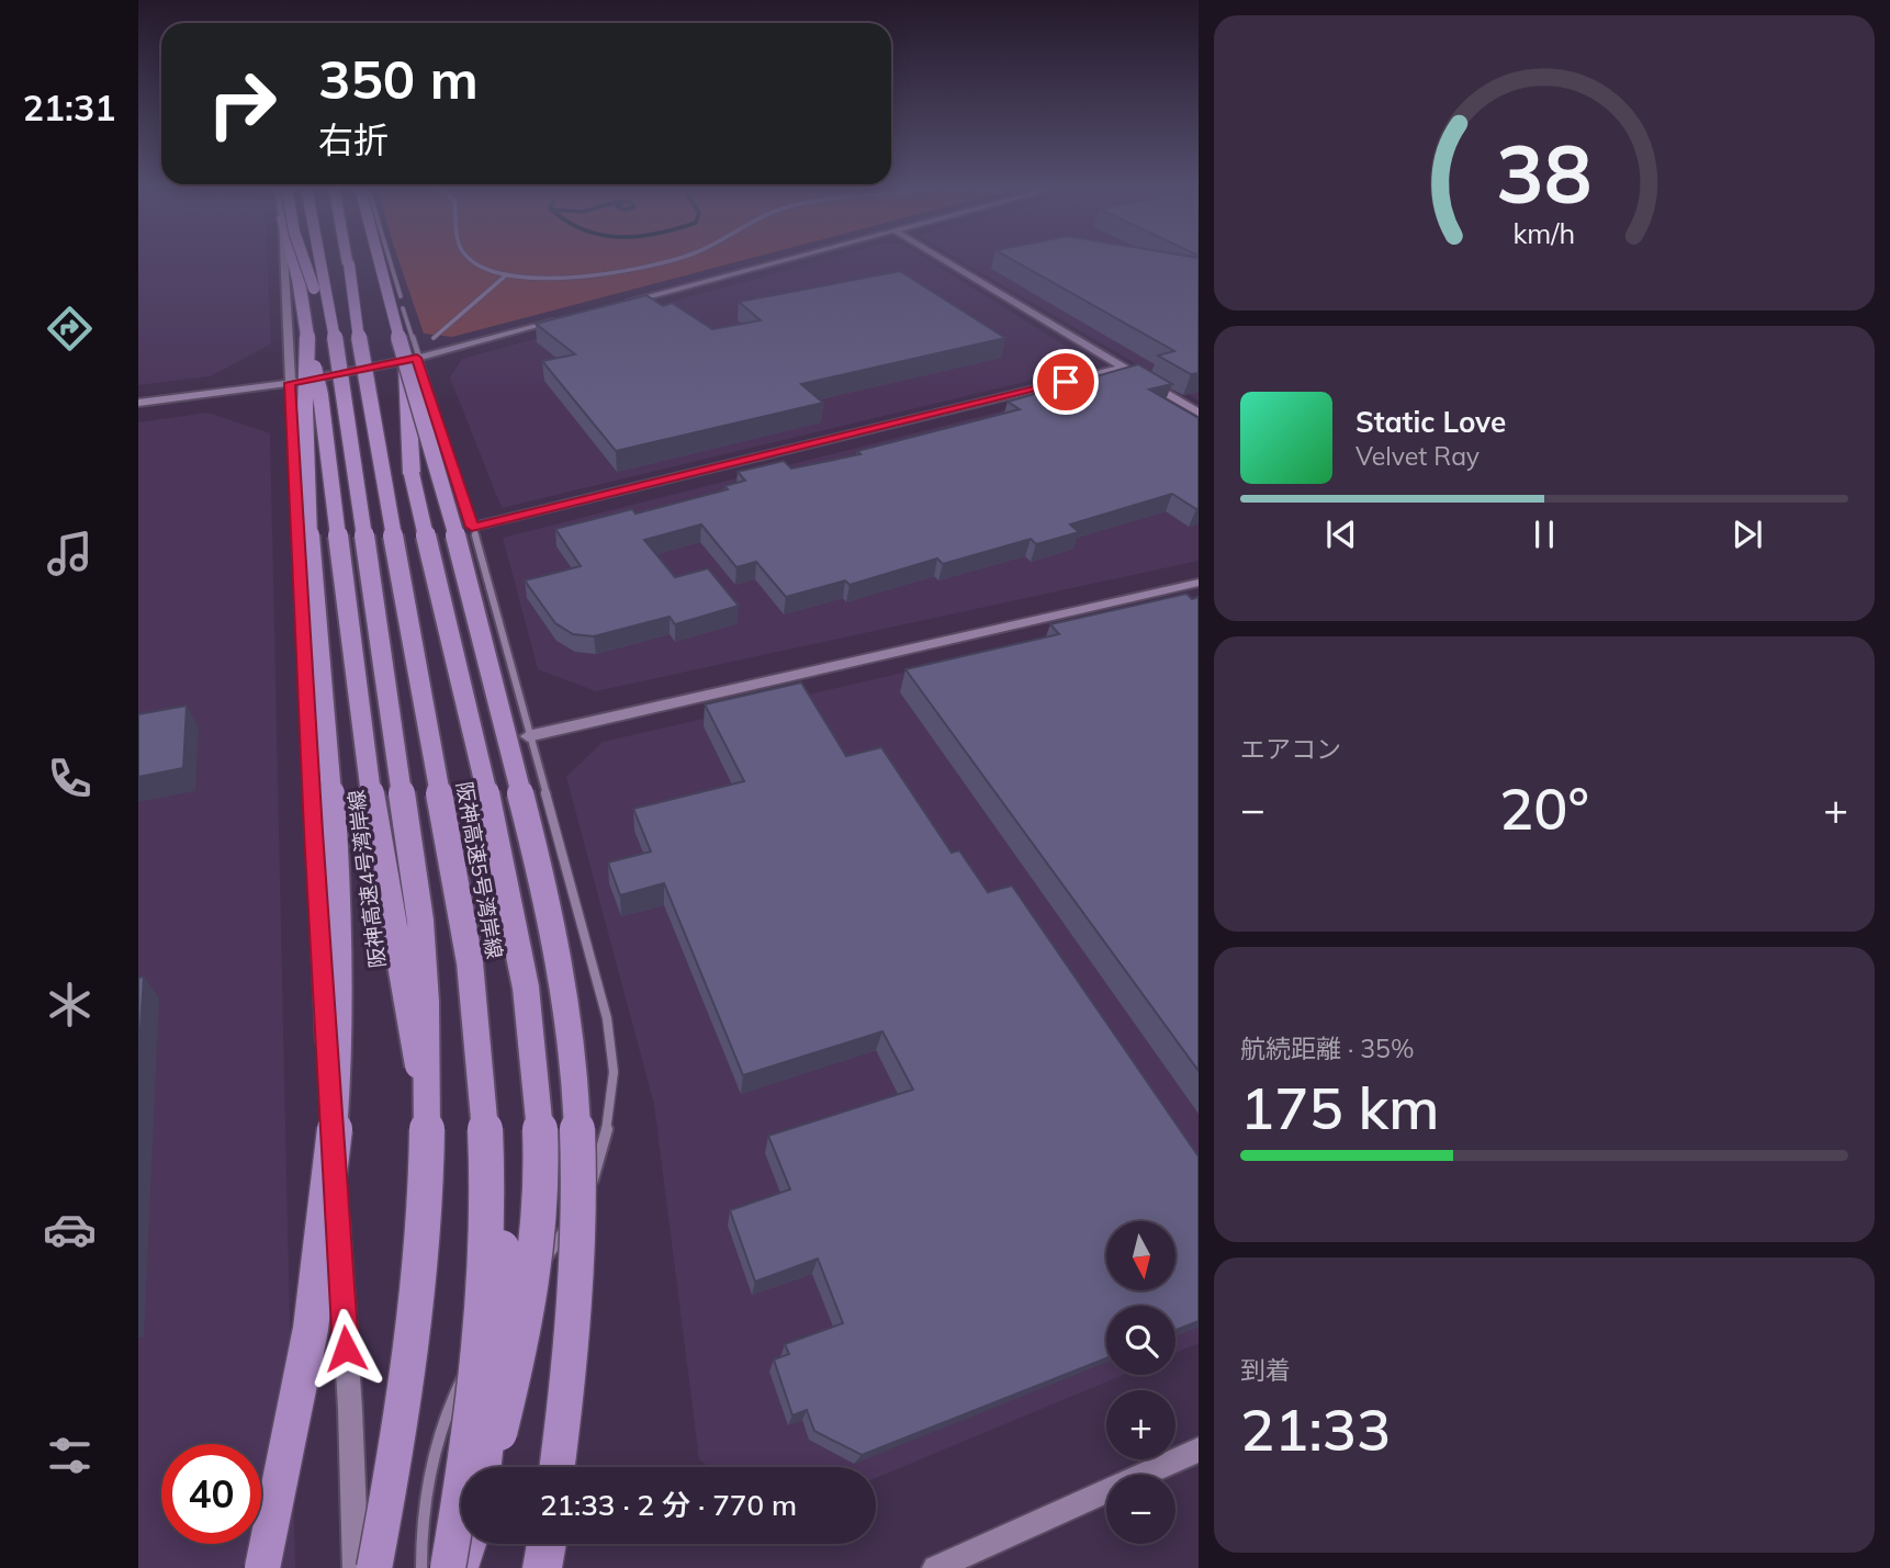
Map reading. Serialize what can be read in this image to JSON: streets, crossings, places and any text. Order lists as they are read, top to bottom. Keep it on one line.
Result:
{"streets":{"highway":["阪神高速5号湾岸線","阪神高速4号湾岸線"]},"north":"bottom","page":{"tabs":"21:31","turn":["350 m","右折"],"song":["Static Love","Velvet Ray"],"tile":["エアコン",["航続距離 · 35%","175 km"],["到着","21:33"]],"heat":["−","20°","+"],"map_buttons":["+","−"],"limit":"40","trip":"21:33 · 2 分 · 770 m","gauge":["38","km/h"]}}
